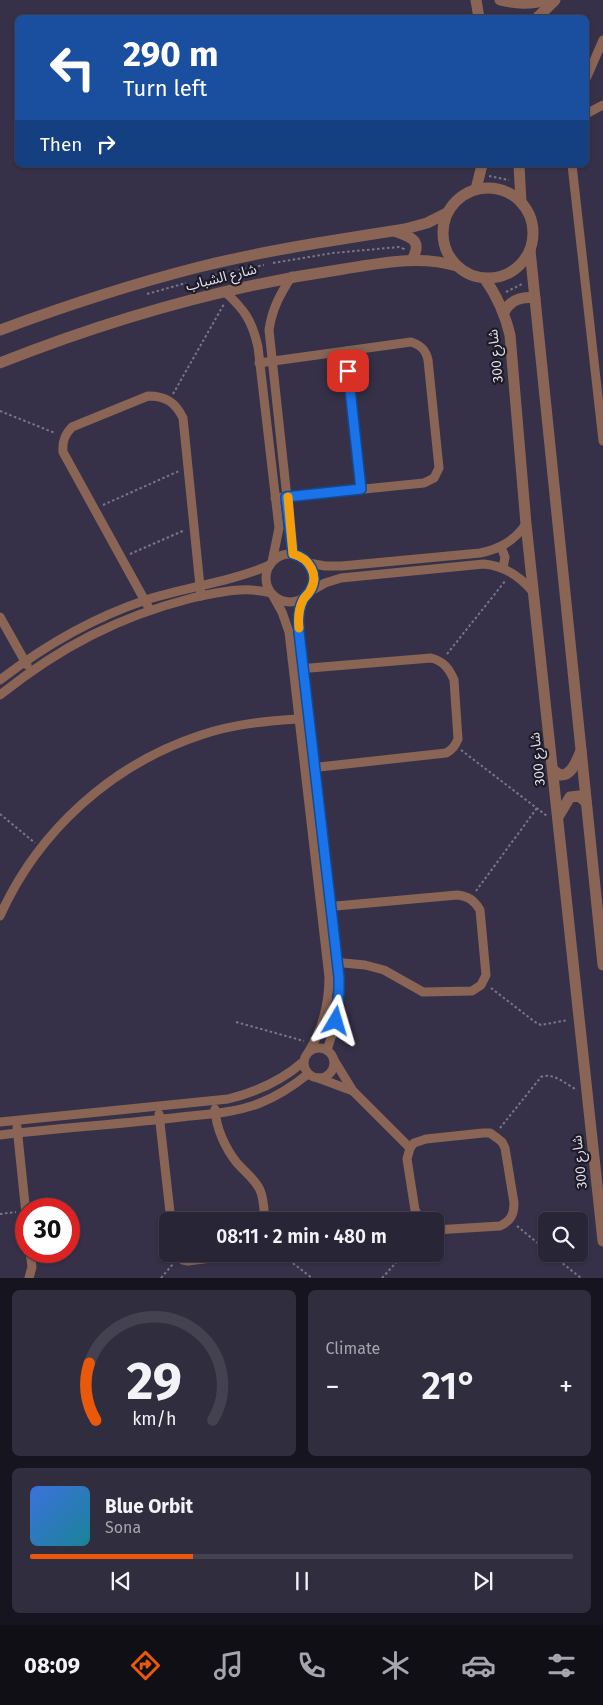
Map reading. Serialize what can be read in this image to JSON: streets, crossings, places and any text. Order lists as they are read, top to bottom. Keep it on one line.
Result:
{"streets":{"street":["شارع الشباب","شارع 300"]},"crossings":[["شارع الشباب","شارع 300"]],"page":{"turn":["290 m","Turn left"],"then":"Then","limit":"30","trip":"08:11 · 2 min · 480 m","tile":"Climate","heat":["−","21°","+"],"song":["Blue Orbit","Sona"],"tabs":"08:09","gauge":["29","km/h"]}}
